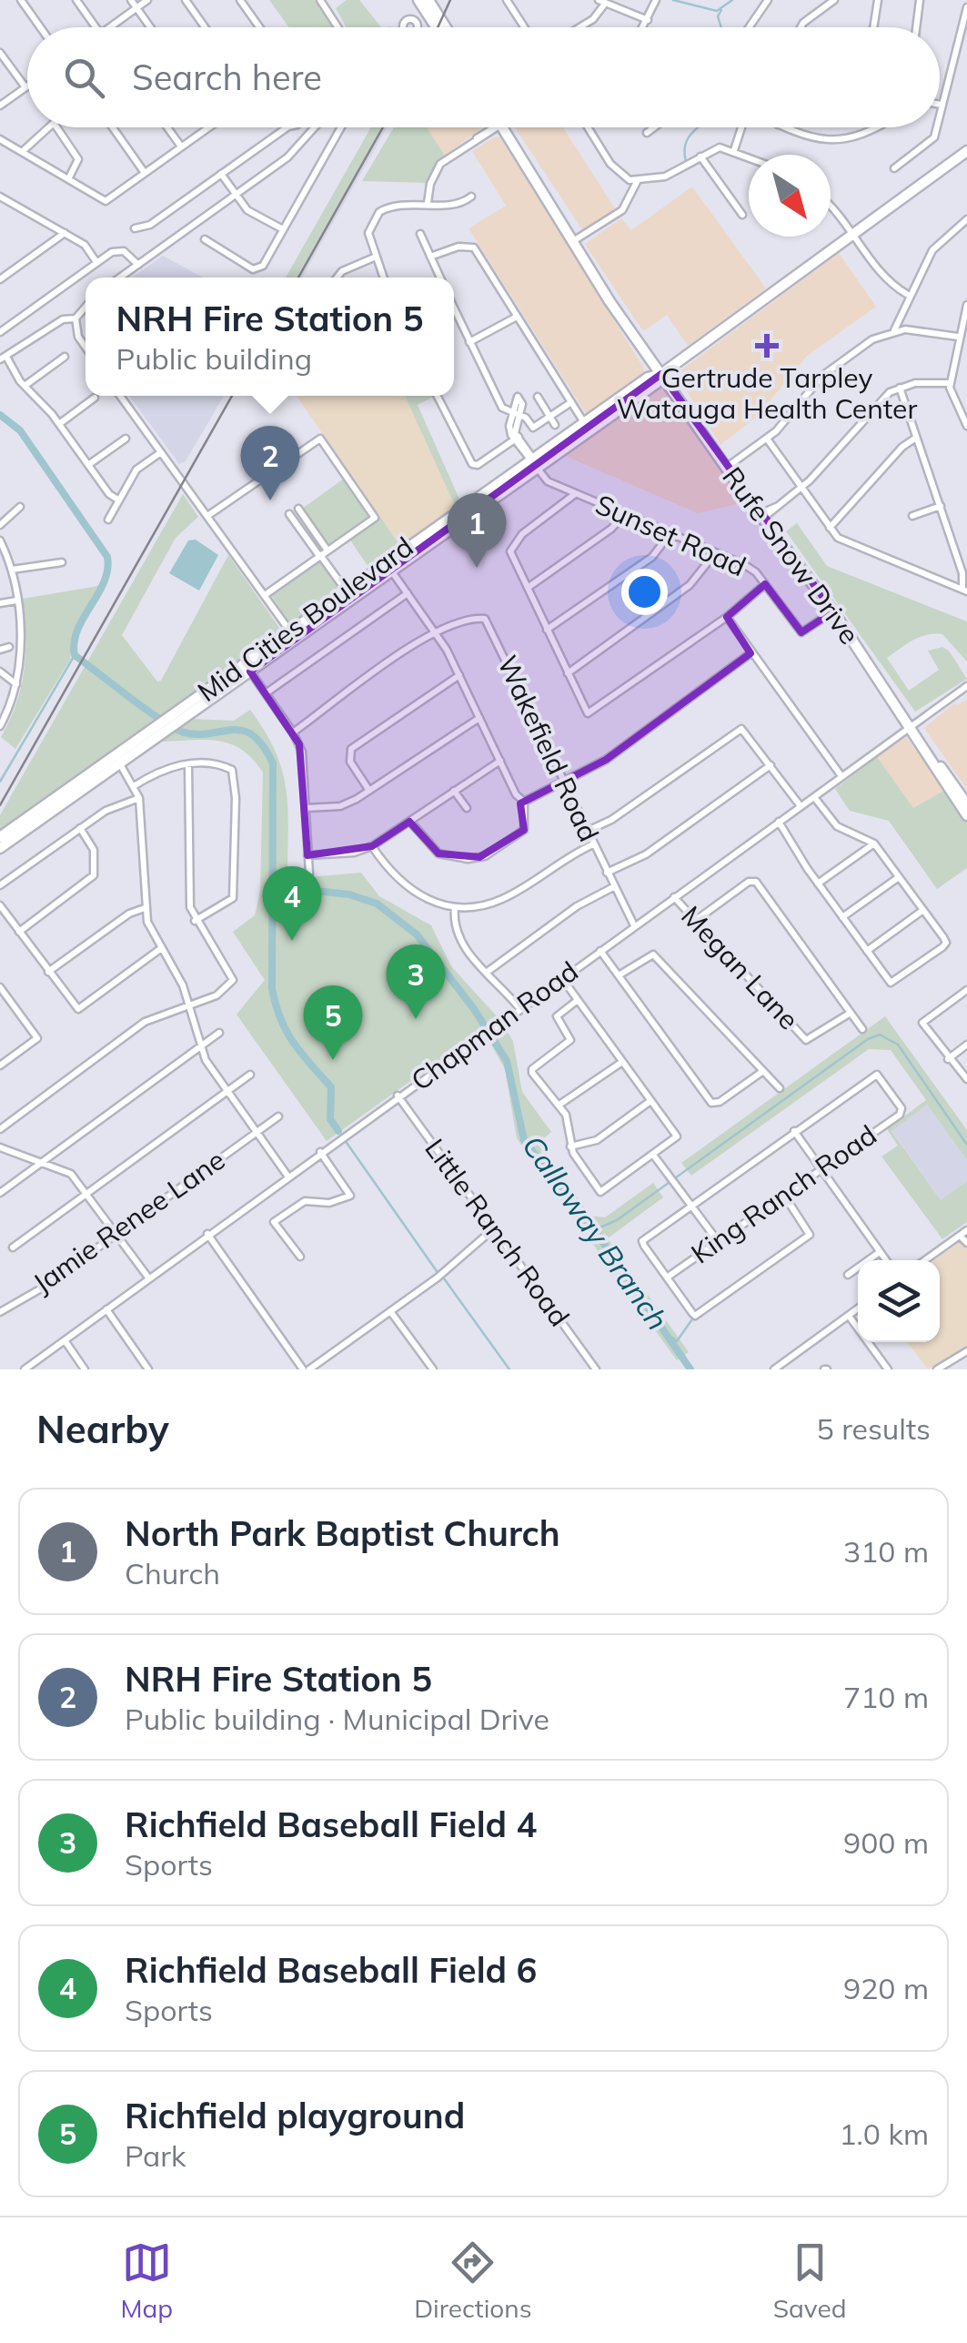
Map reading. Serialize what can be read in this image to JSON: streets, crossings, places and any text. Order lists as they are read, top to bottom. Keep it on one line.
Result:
{"streets":{"main road":["Rufe Snow Drive","Mid Cities Boulevard"],"street":["Sunset Road","Wakefield Road","Megan Lane","Chapman Road","King Ranch Road","Jamie Renee Lane","Little Ranch Road"]},"crossings":[["Sunset Road","Rufe Snow Drive"],["Sunset Road","Mid Cities Boulevard"],["Rufe Snow Drive","Mid Cities Boulevard"],["Rufe Snow Drive","Chapman Road"],["Wakefield Road","Chapman Road"],["Megan Lane","Chapman Road"],["Chapman Road","Little Ranch Road"]],"water":["Calloway Branch"],"places":{"health":["Gertrude Tarpley Watauga Health Center"]},"north":"bottom right","page":{"search":"Search here","popup":["NRH Fire Station 5","Public building"],"pins":["2","1","4","3","5"],"heading":["Nearby","5 results"],"list":[{"mark":"1","name":"North Park Baptist Church","note":"Church","value":"310 m"},{"mark":"2","name":"NRH Fire Station 5","note":"Public building · Municipal Drive","value":"710 m"},{"mark":"3","name":"Richfield Baseball Field 4","note":"Sports","value":"900 m"},{"mark":"4","name":"Richfield Baseball Field 6","note":"Sports","value":"920 m"},{"mark":"5","name":"Richfield playground","note":"Park","value":"1.0 km"}],"nav":["Map","Directions","Saved"]}}
